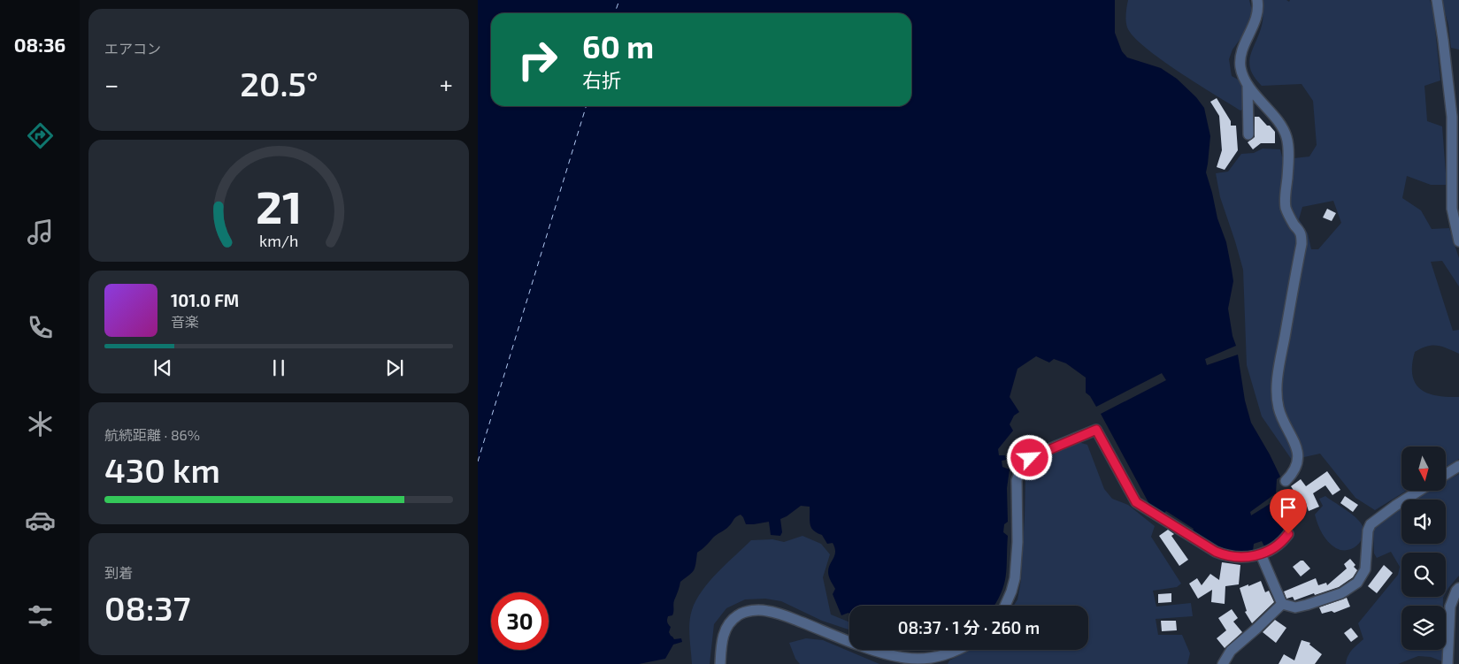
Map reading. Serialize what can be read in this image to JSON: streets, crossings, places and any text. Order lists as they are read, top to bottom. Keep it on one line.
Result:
{"north":"bottom","page":{"tabs":"08:36","tile":["エアコン",["航続距離 · 86%","430 km"],["到着","08:37"]],"turn":["60 m","右折"],"heat":["−","20.5°","+"],"song":["101.0 FM","音楽"],"limit":"30","trip":"08:37 · 1 分 · 260 m","gauge":["21","km/h"]}}
